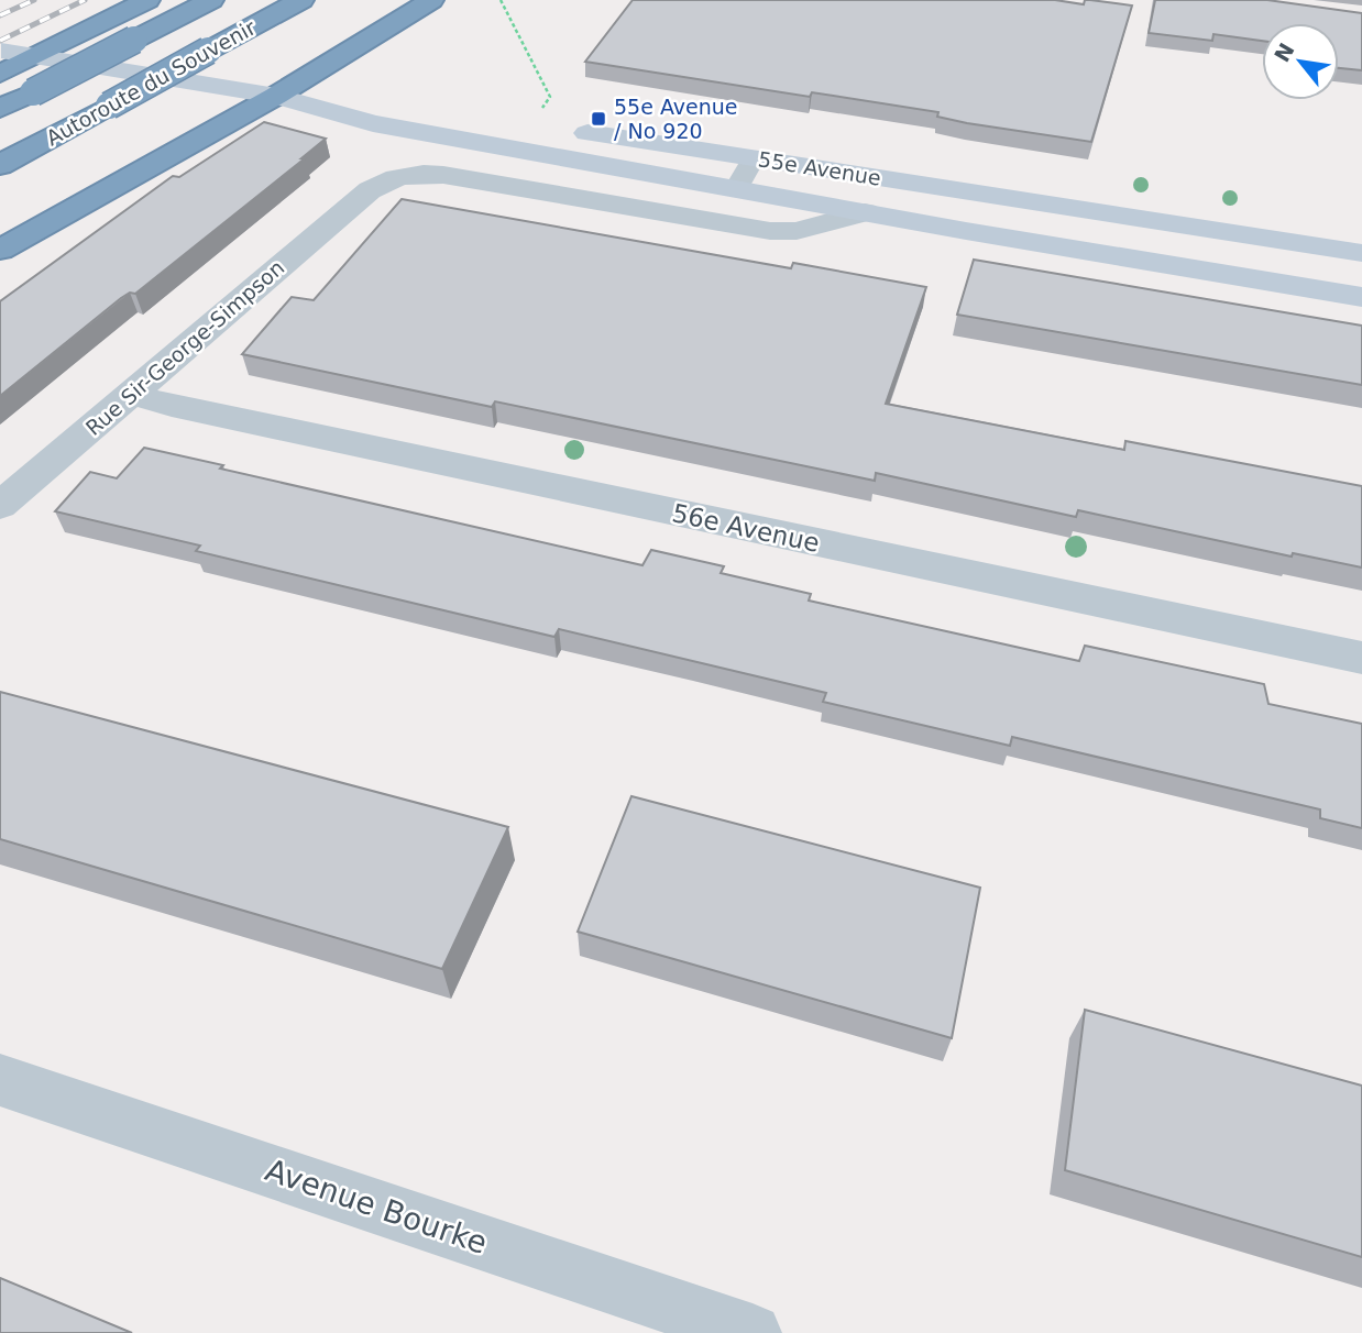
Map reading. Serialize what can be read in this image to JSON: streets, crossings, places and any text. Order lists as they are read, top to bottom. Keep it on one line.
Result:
{"streets":{"highway":["Autoroute du Souvenir"],"street":["55e Avenue","Rue Sir-George-Simpson","56e Avenue","Avenue Bourke"]},"crossings":[["55e Avenue","Rue Sir-George-Simpson"],["Rue Sir-George-Simpson","56e Avenue"]],"places":{"transit":["55e Avenue / No 920"]},"north":"top left"}
